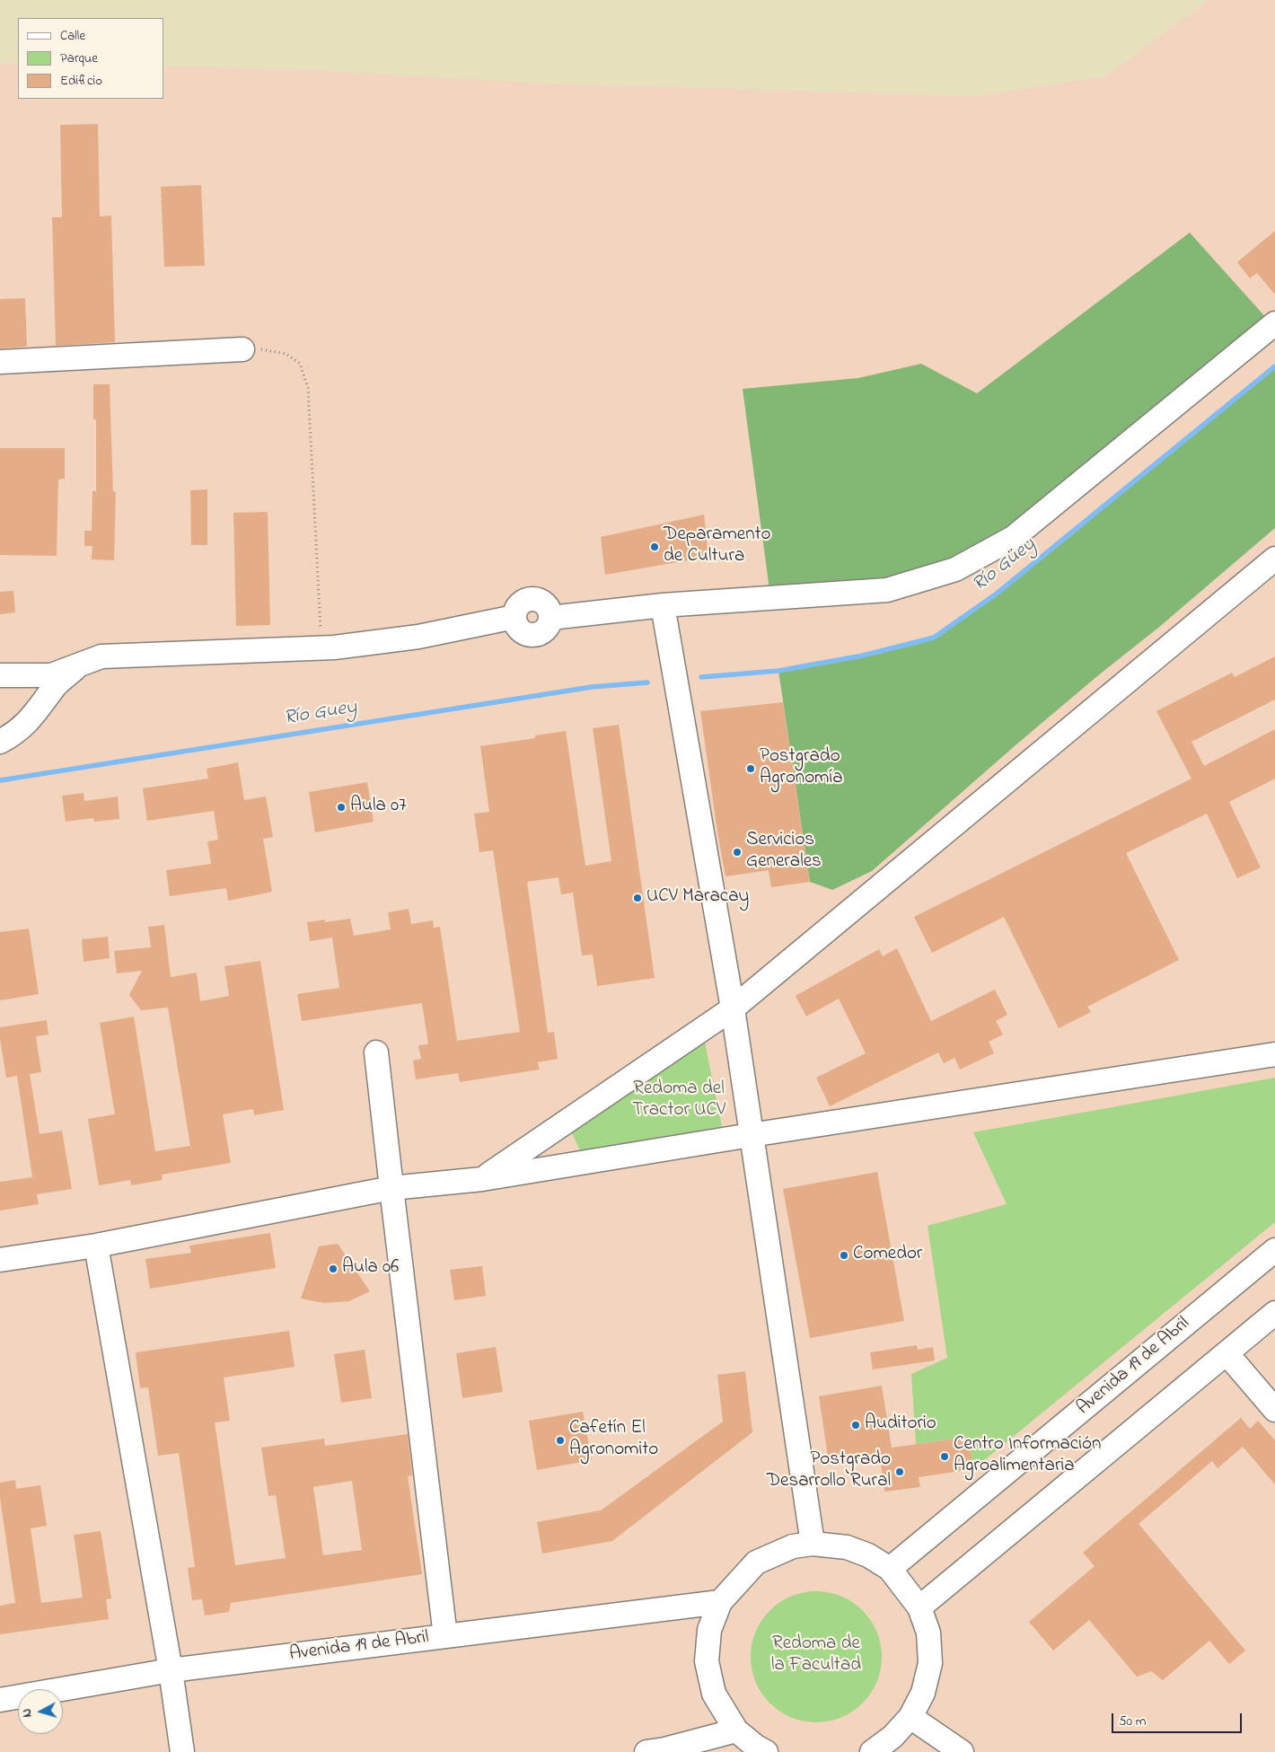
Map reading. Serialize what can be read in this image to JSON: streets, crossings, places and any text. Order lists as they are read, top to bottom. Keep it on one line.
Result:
{"streets":{"lane":["Avenida 19 de Abril"]},"water":["Río Güey","Río Guey"],"parks":["Redoma del Tractor UCV","Redoma de la Facultad"],"places":["Deparamento de Cultura","Postgrado Agronomía","Aula 07","Servicios Generales","UCV Maracay","Comedor","Aula 06","Auditorio","Cafetín El Agronomito","Centro Información Agroalimentaria","Postgrado Desarrollo Rural"],"legend":["Calle","Parque","Edificio"],"scale_bar":"50 m","north":"left"}
